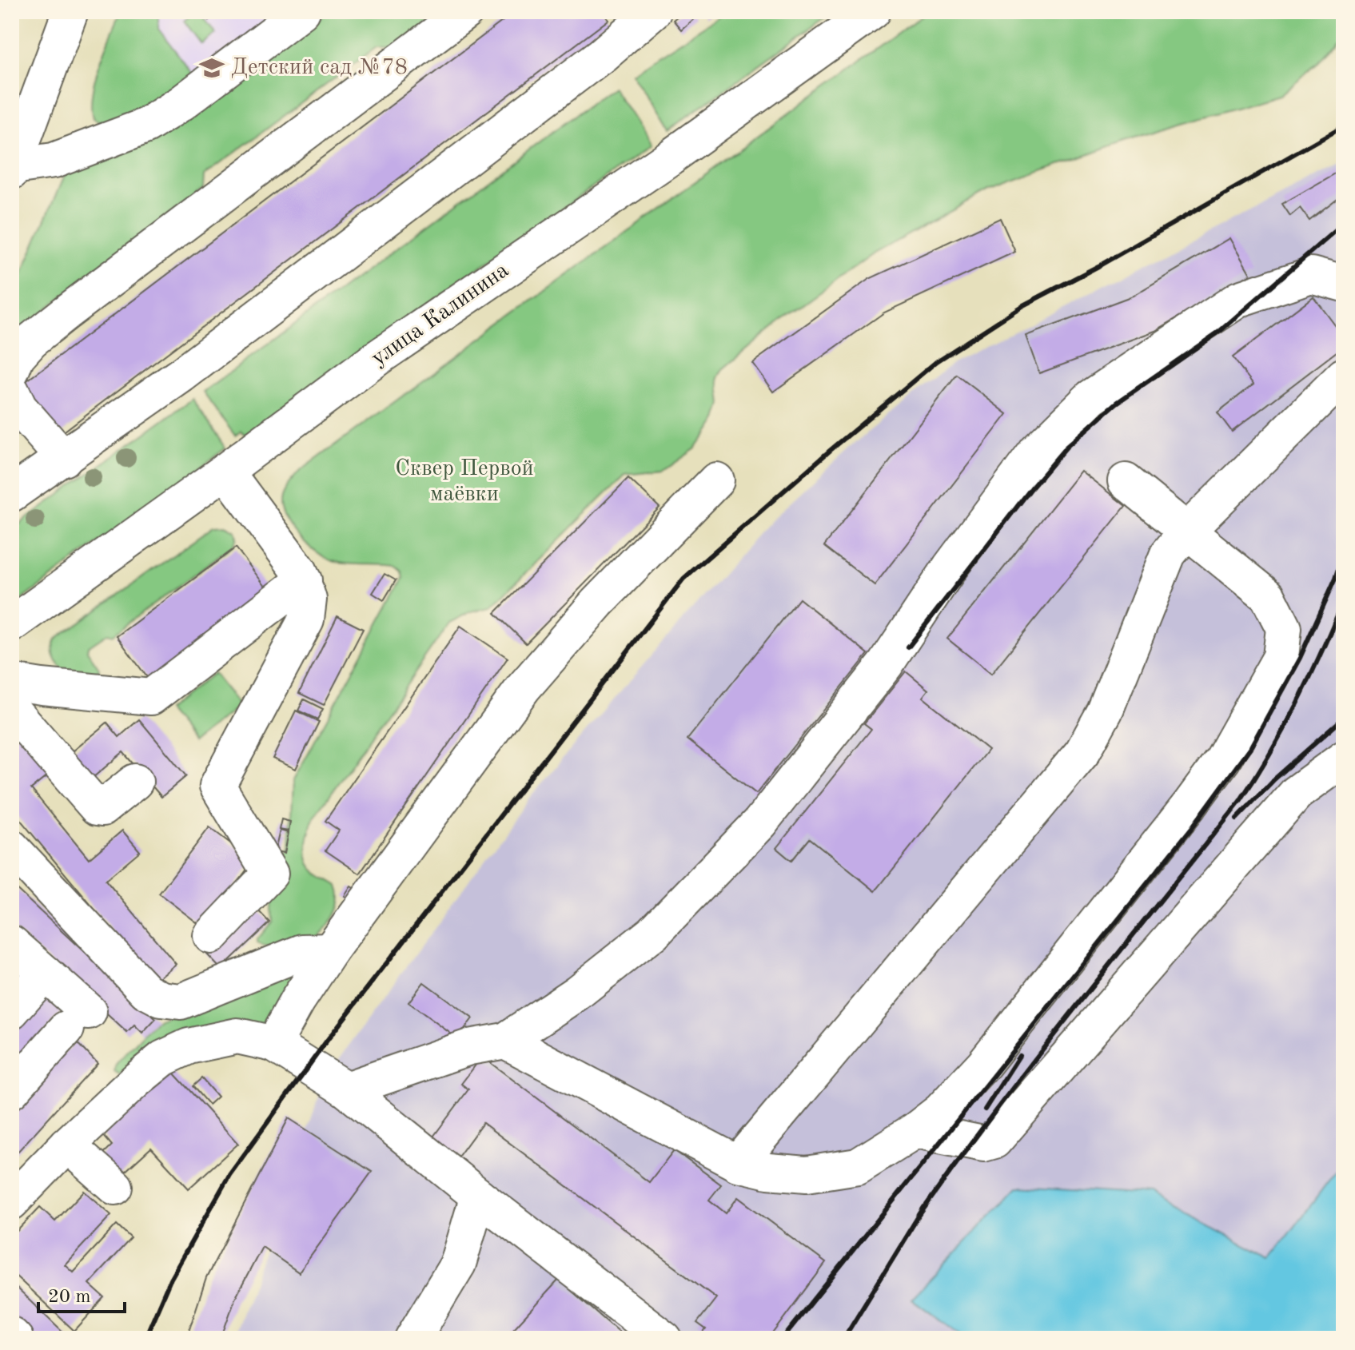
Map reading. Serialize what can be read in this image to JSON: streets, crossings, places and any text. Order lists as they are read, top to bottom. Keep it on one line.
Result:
{"streets":{"main road":["улица Калинина"]},"parks":["Сквер Первой маёвки"],"places":{"school or university":["Детский сад №78"]},"scale_bar":"20 m"}
